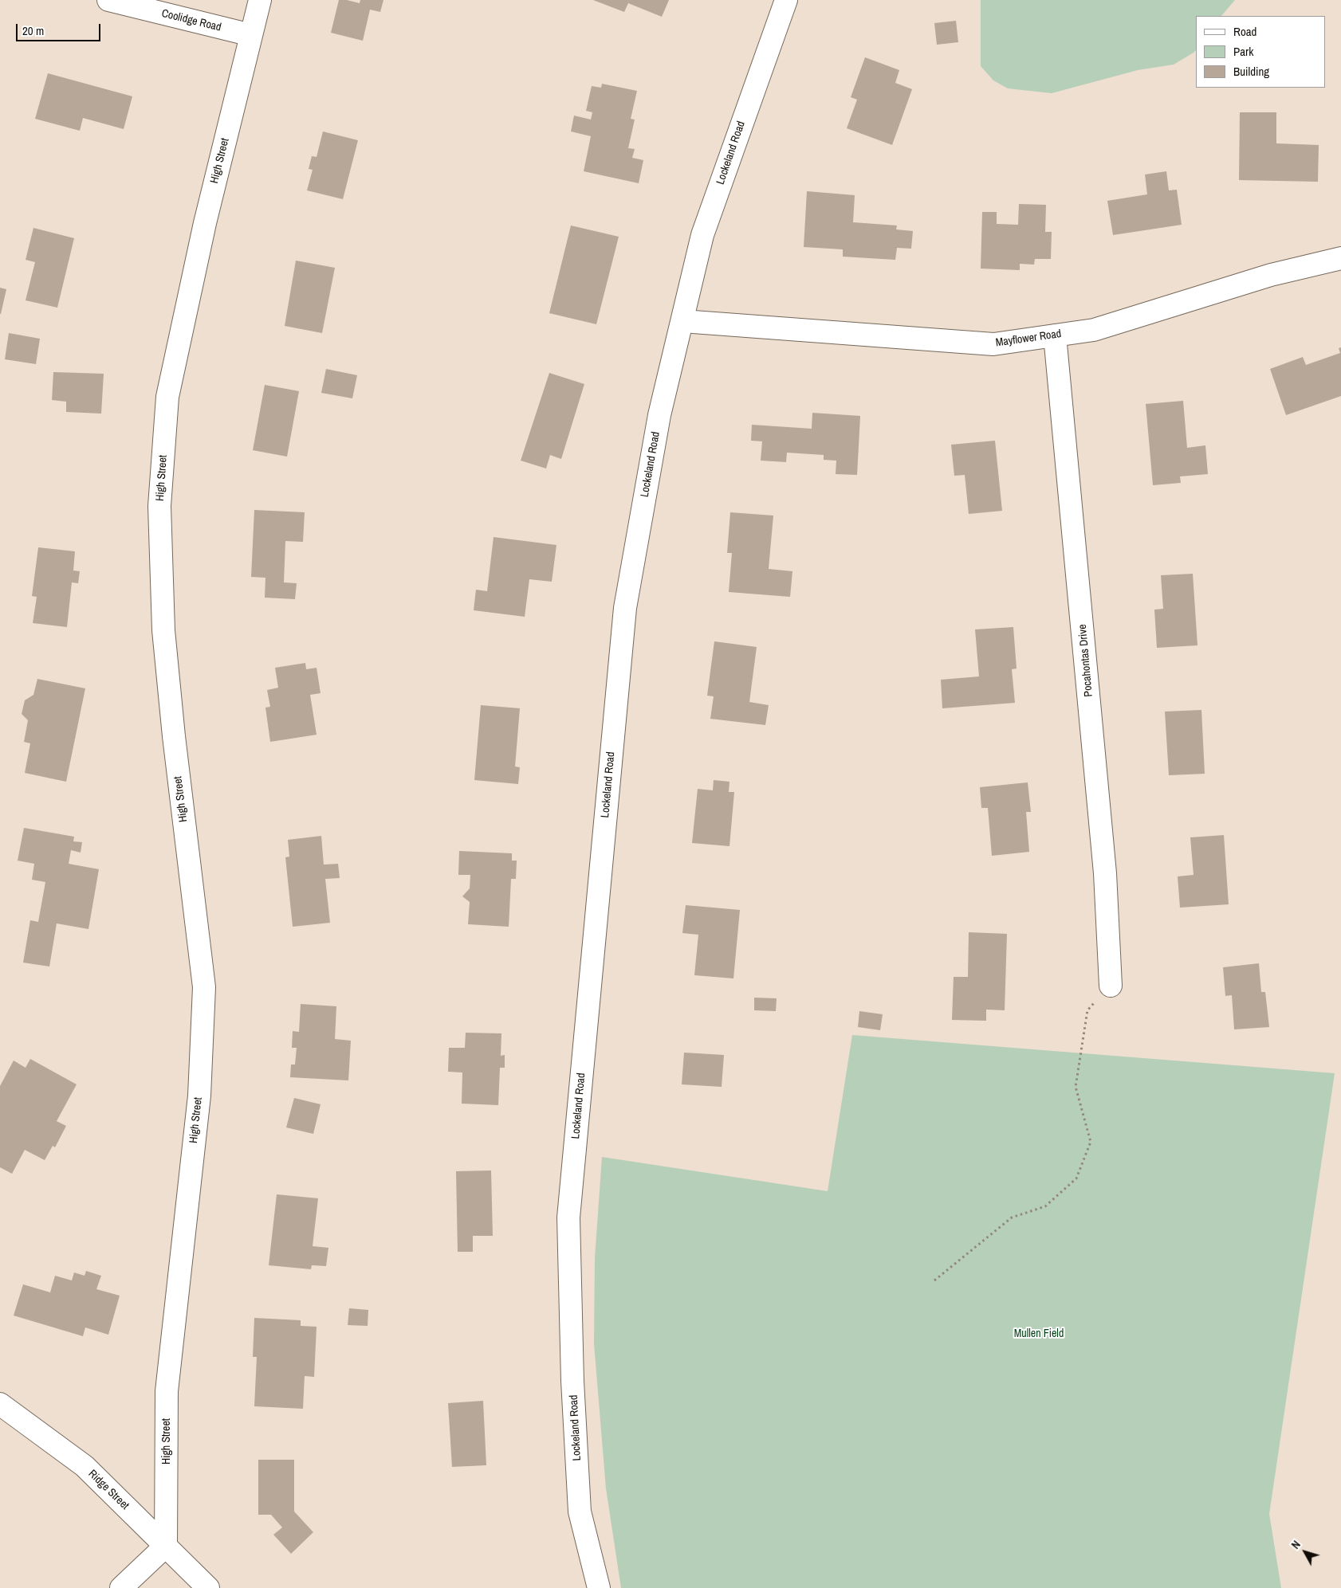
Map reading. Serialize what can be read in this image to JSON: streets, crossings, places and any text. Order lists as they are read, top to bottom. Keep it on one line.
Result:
{"streets":{"street":["Coolidge Road","Lockeland Road","High Street","Mayflower Road","Pocahontas Drive","Ridge Street"]},"crossings":[["Coolidge Road","High Street"],["Lockeland Road","Mayflower Road"],["High Street","Ridge Street"],["Mayflower Road","Pocahontas Drive"]],"parks":["Mullen Field"],"legend":["Road","Park","Building"],"scale_bar":"20 m","north":"top left"}
